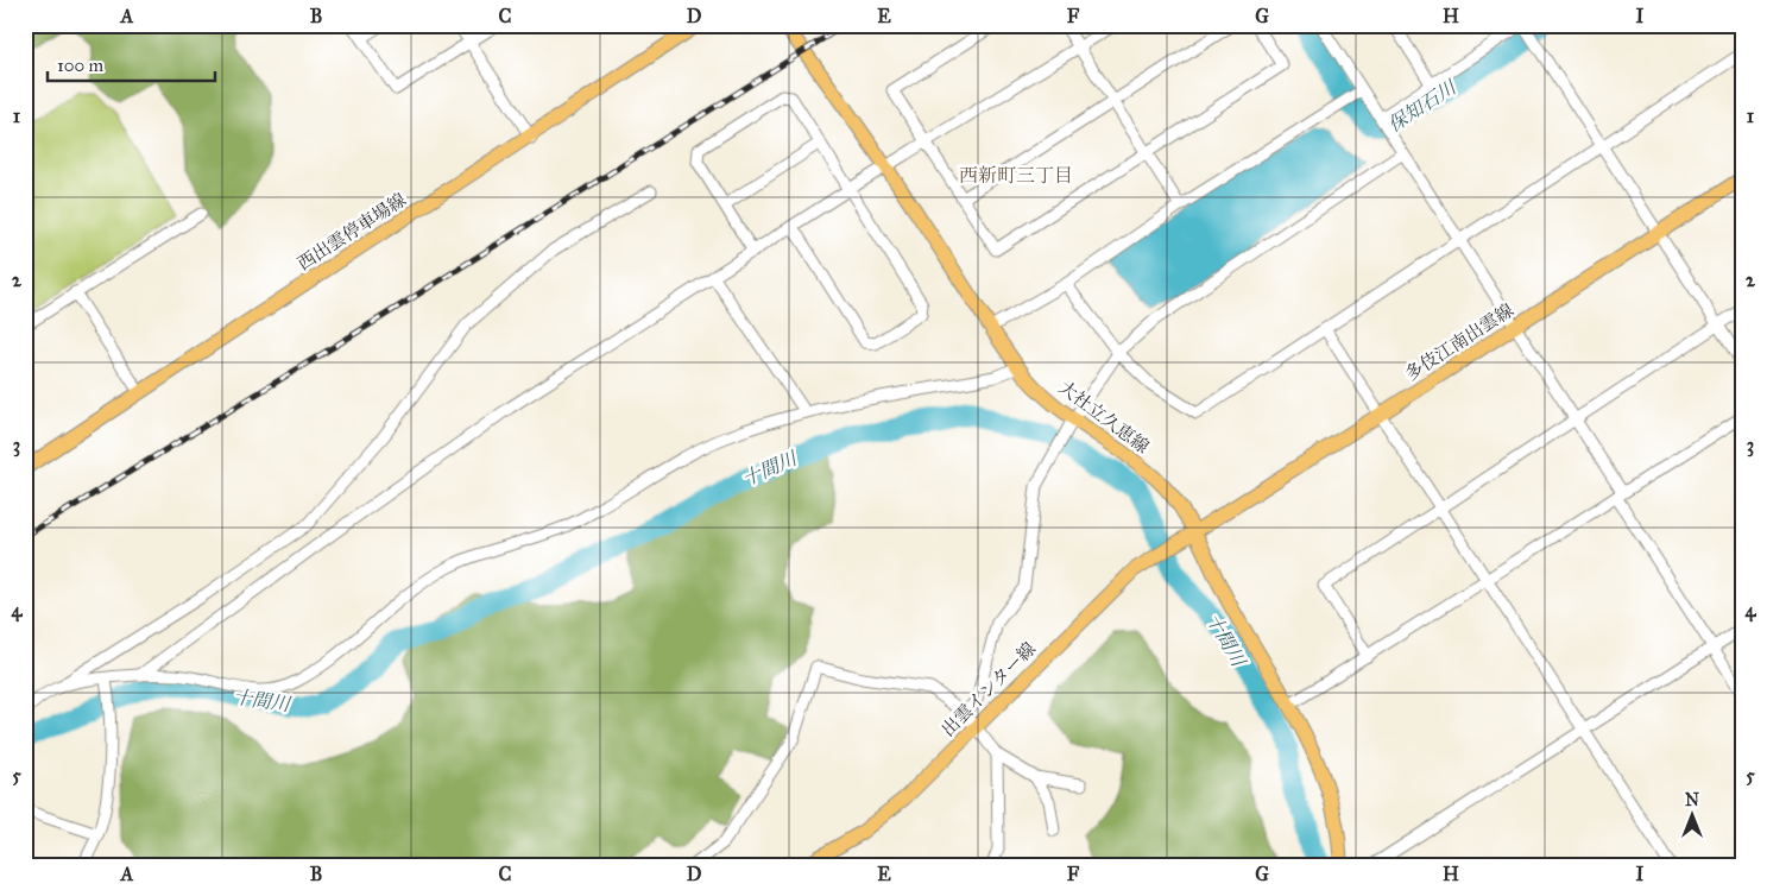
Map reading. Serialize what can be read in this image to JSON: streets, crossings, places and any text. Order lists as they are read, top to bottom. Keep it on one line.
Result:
{"streets":{"main road":["西出雲停車場線","多伎江南出雲線","大社立久恵線","出雲インター線"]},"crossings":[["多伎江南出雲線","大社立久恵線"],["多伎江南出雲線","出雲インター線"],["大社立久恵線","出雲インター線"]],"districts":["西新町三丁目"],"water":["保知石川","十間川"],"scale_bar":"100 m","north":"top","grid":{"columns":["A","B","C","D","E","F","G","H","I"],"rows":["1","2","3","4","5"]}}
